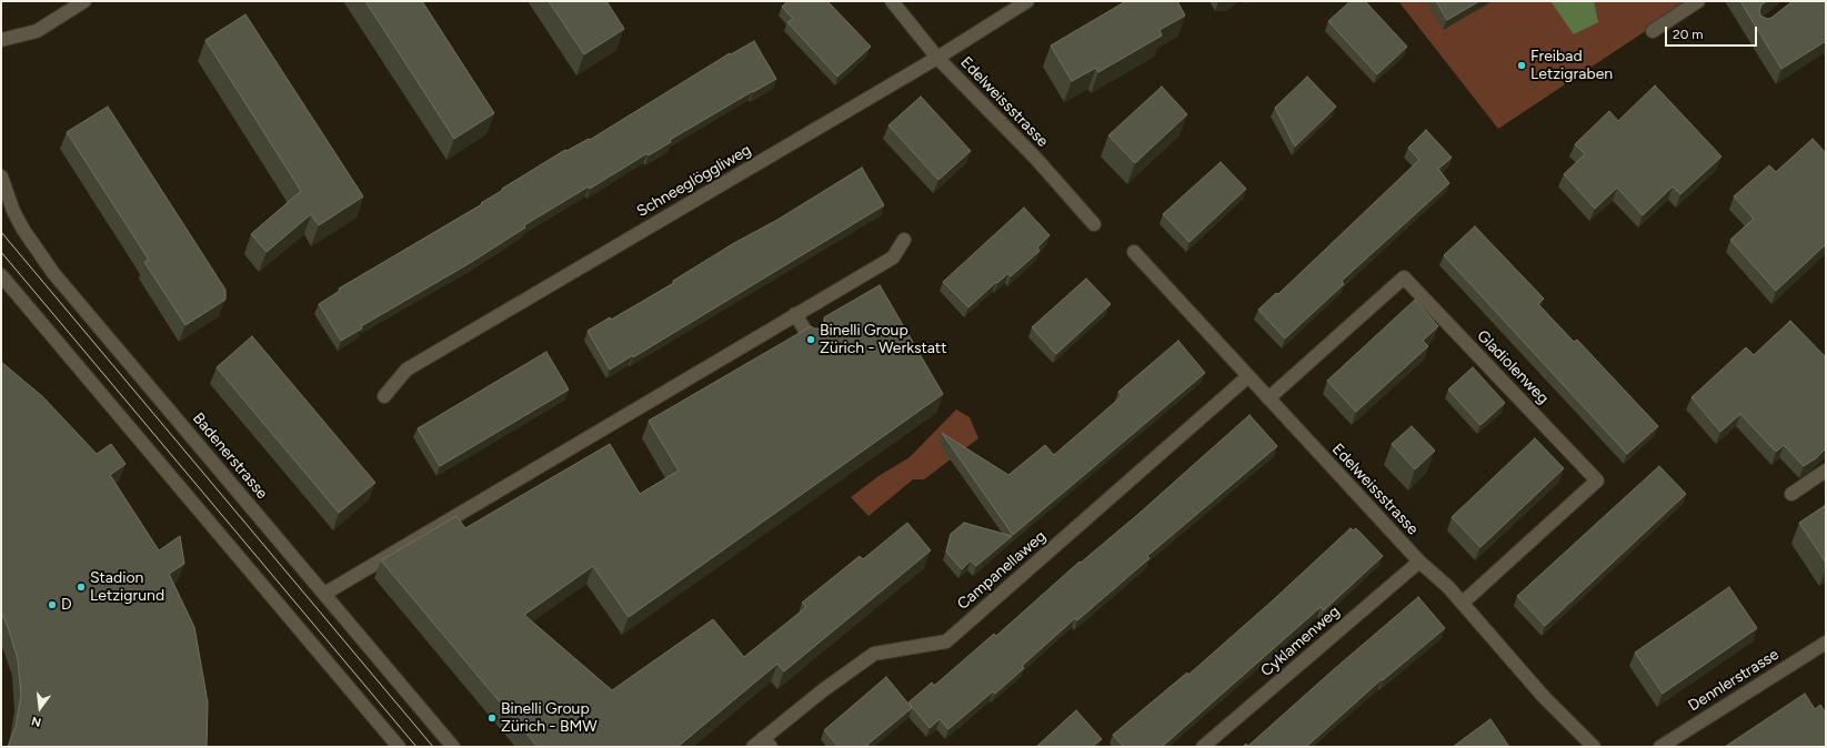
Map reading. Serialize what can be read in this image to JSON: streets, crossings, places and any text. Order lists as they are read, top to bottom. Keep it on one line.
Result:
{"streets":{"street":["Edelweissstrasse","Schneeglöggliweg","Gladiolenweg","Badenerstrasse","Campanellaweg","Cyklamenweg","Dennlerstrasse"]},"crossings":[["Edelweissstrasse","Schneeglöggliweg"],["Edelweissstrasse","Gladiolenweg"],["Edelweissstrasse","Campanellaweg"],["Edelweissstrasse","Cyklamenweg"]],"places":["Freibad Letzigraben","Binelli Group Zürich - Werkstatt","Stadion Letzigrund","D","Binelli Group Zürich - BMW"],"scale_bar":"20 m","north":"bottom"}
